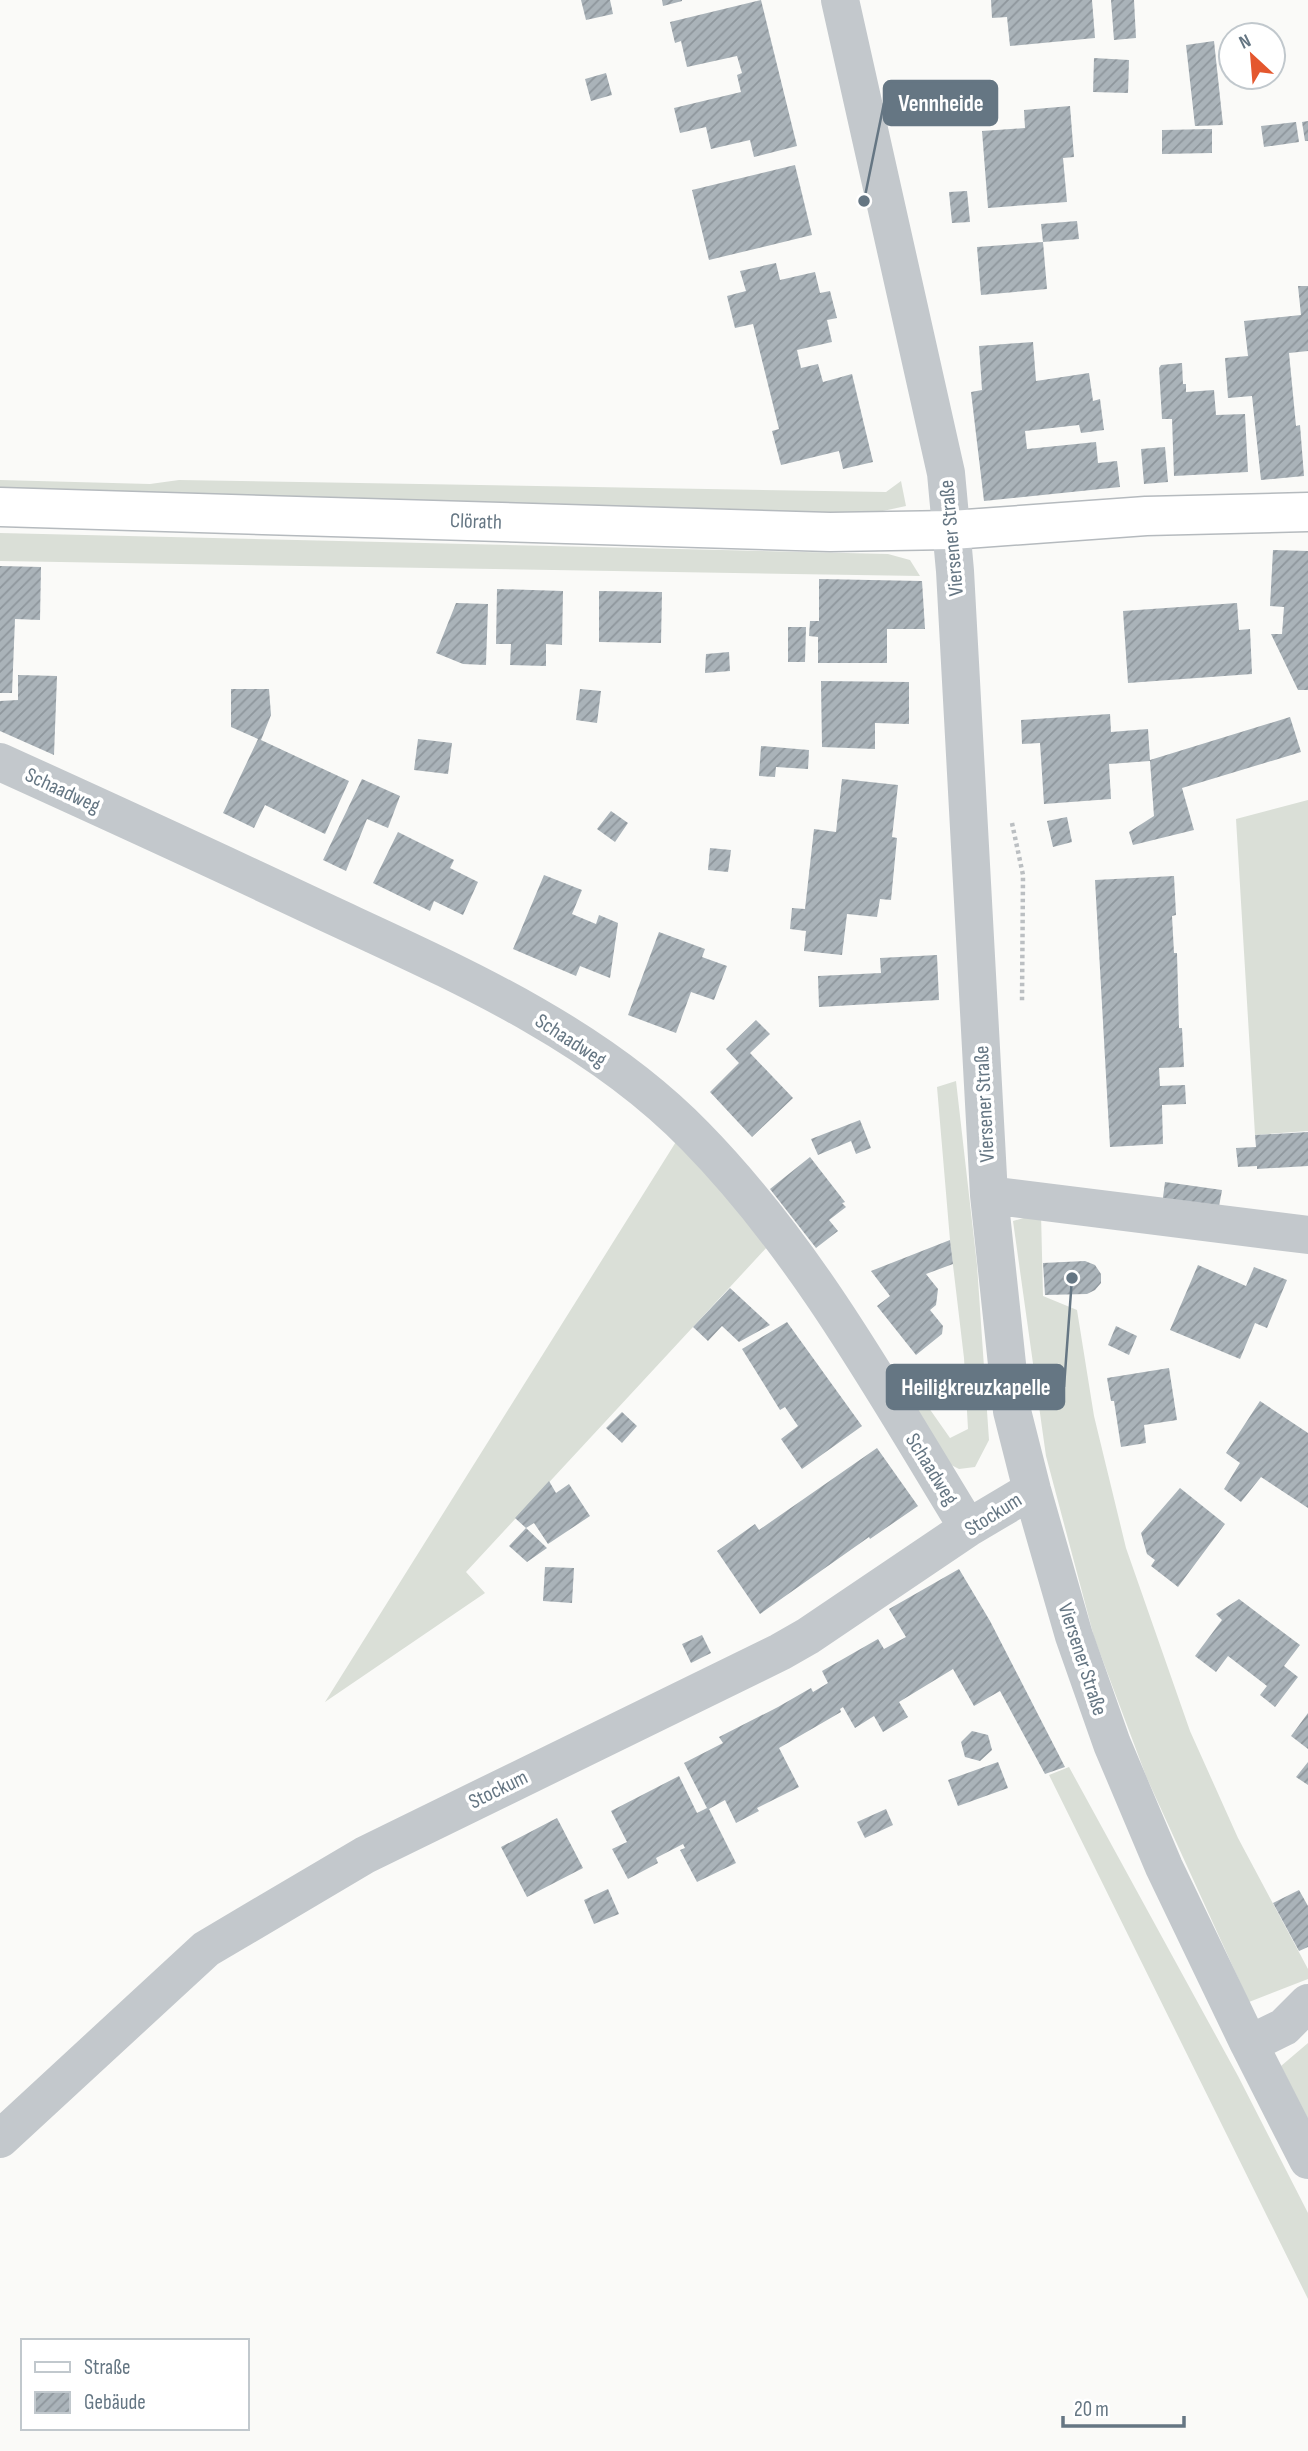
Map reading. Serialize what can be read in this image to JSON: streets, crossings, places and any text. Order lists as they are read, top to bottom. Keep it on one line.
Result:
{"streets":{"main road":["Clörath"],"street":["Viersener Straße","Schaadweg","Stockum"]},"crossings":[["Clörath","Viersener Straße"],["Viersener Straße","Stockum"],["Schaadweg","Stockum"]],"places":["Vennheide","Heiligkreuzkapelle"],"legend":["Straße","Gebäude"],"scale_bar":"20 m","north":"top left"}
